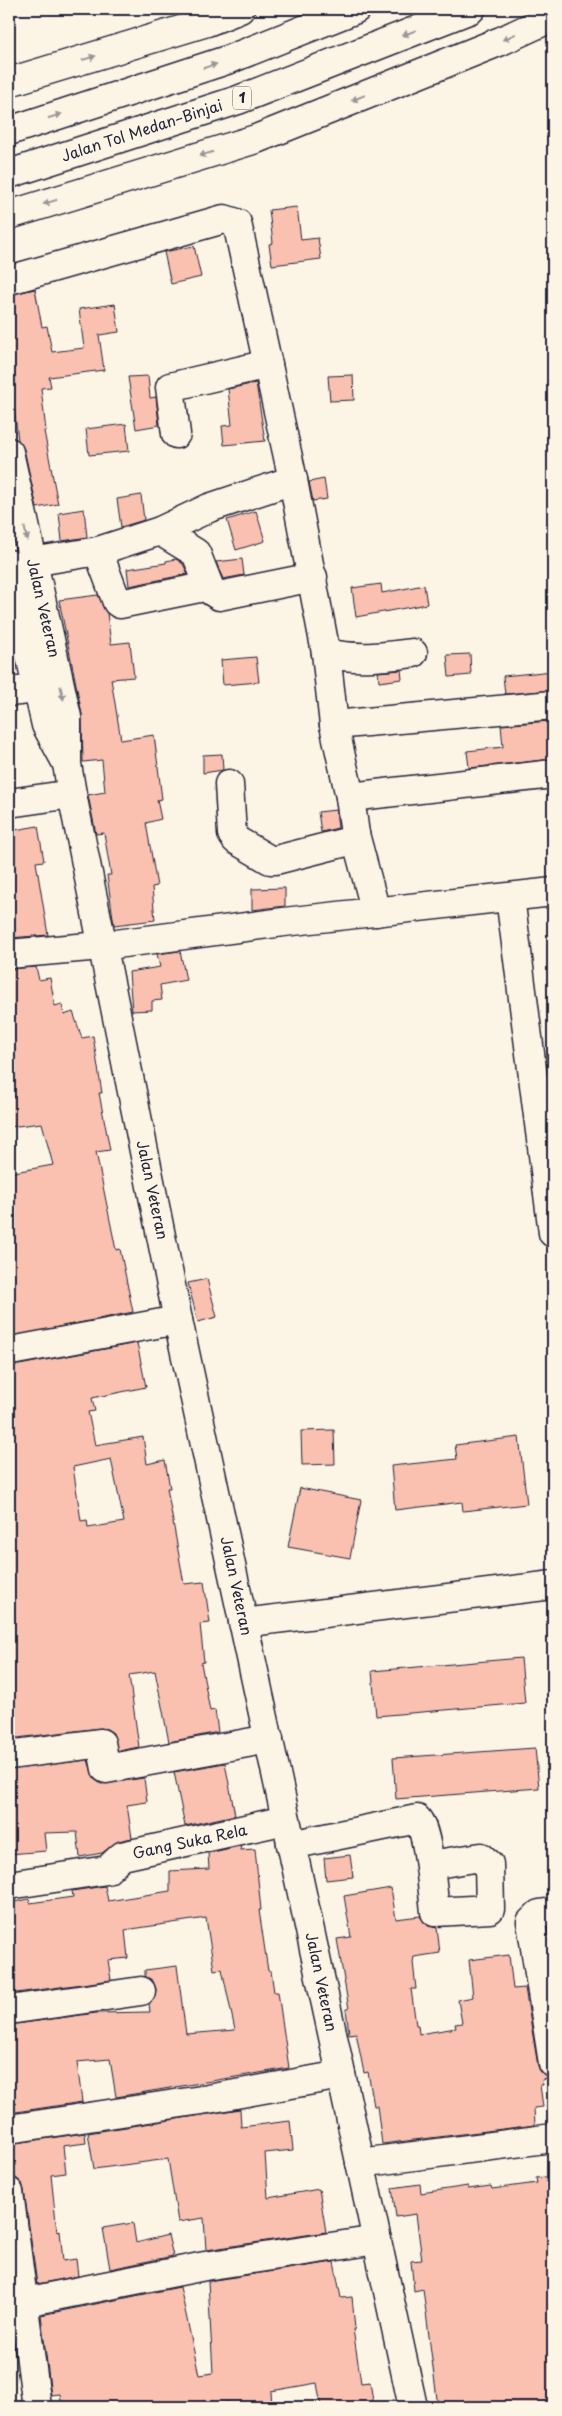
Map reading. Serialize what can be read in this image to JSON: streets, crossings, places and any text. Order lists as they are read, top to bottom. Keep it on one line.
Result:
{"streets":{"main road":["1","Jalan Tol Medan–Binjai","Jalan Veteran","Gang Suka Rela"]},"crossings":[["Jalan Veteran","Gang Suka Rela"]]}
